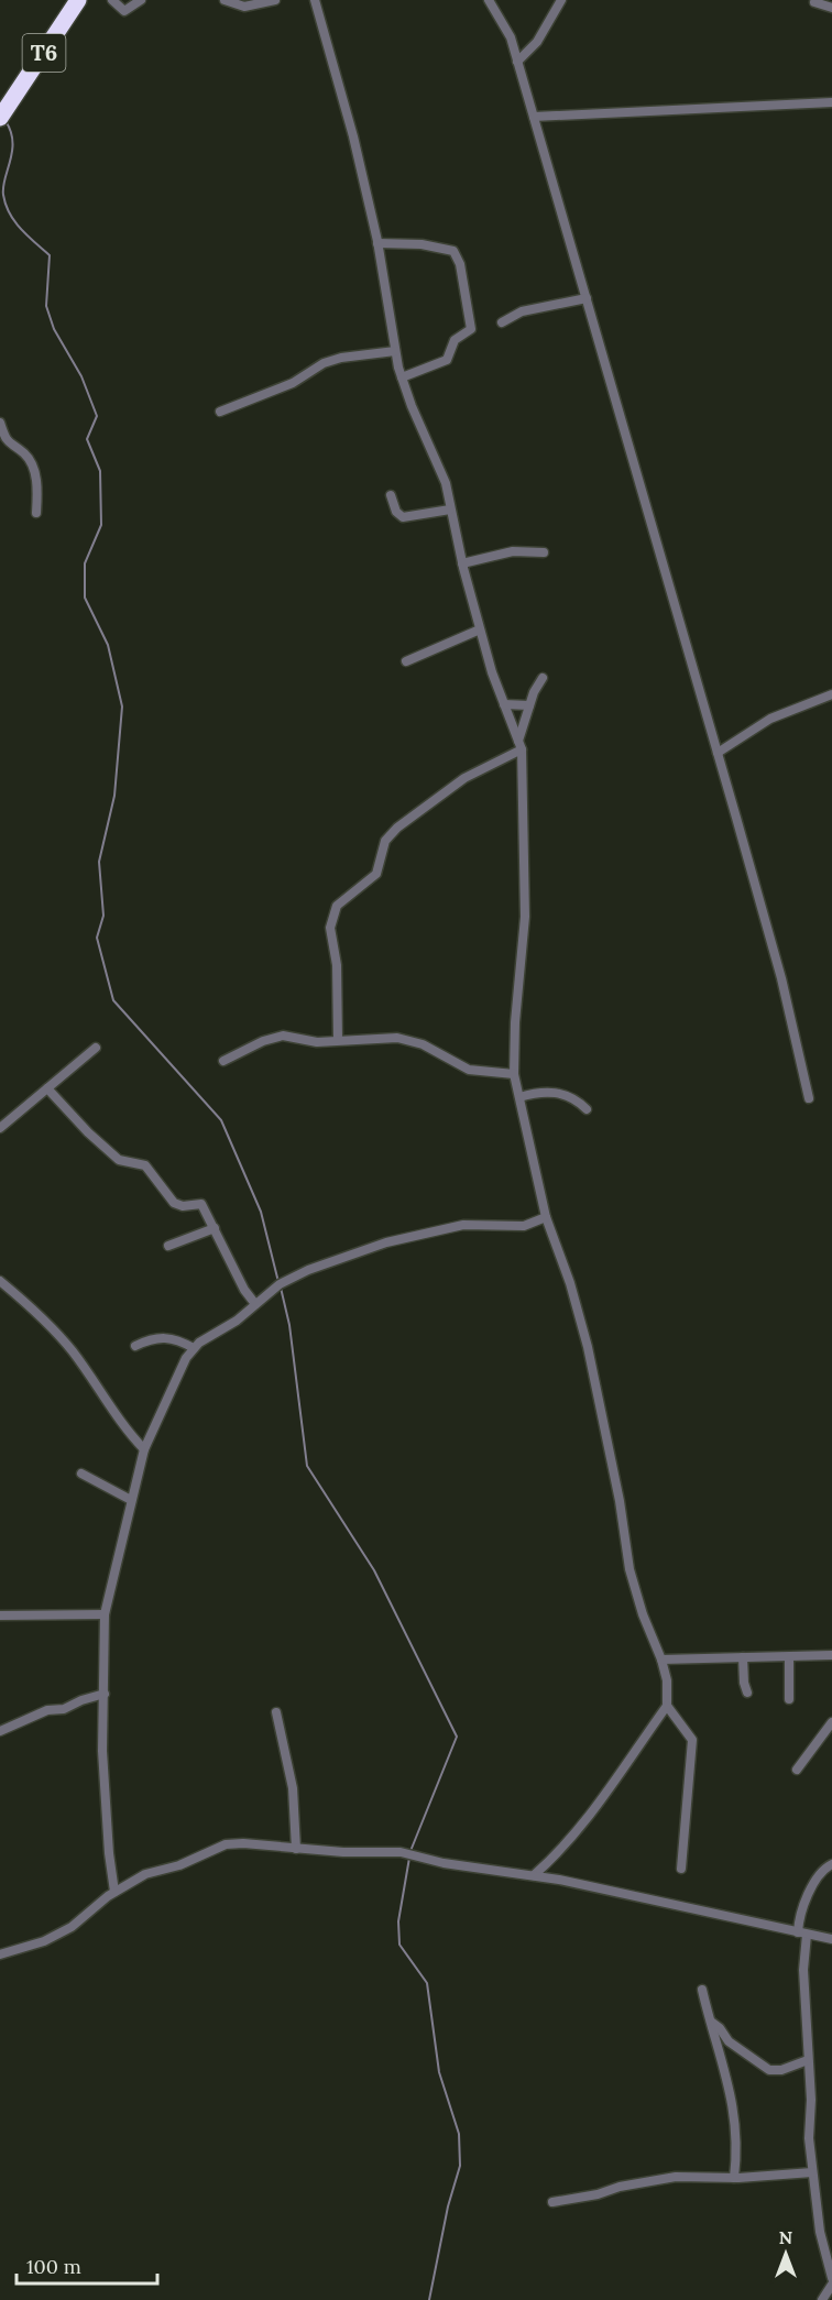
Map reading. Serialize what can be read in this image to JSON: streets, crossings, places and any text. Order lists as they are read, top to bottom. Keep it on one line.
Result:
{"streets":{"highway":["T6"]},"scale_bar":"100 m","north":"top"}
